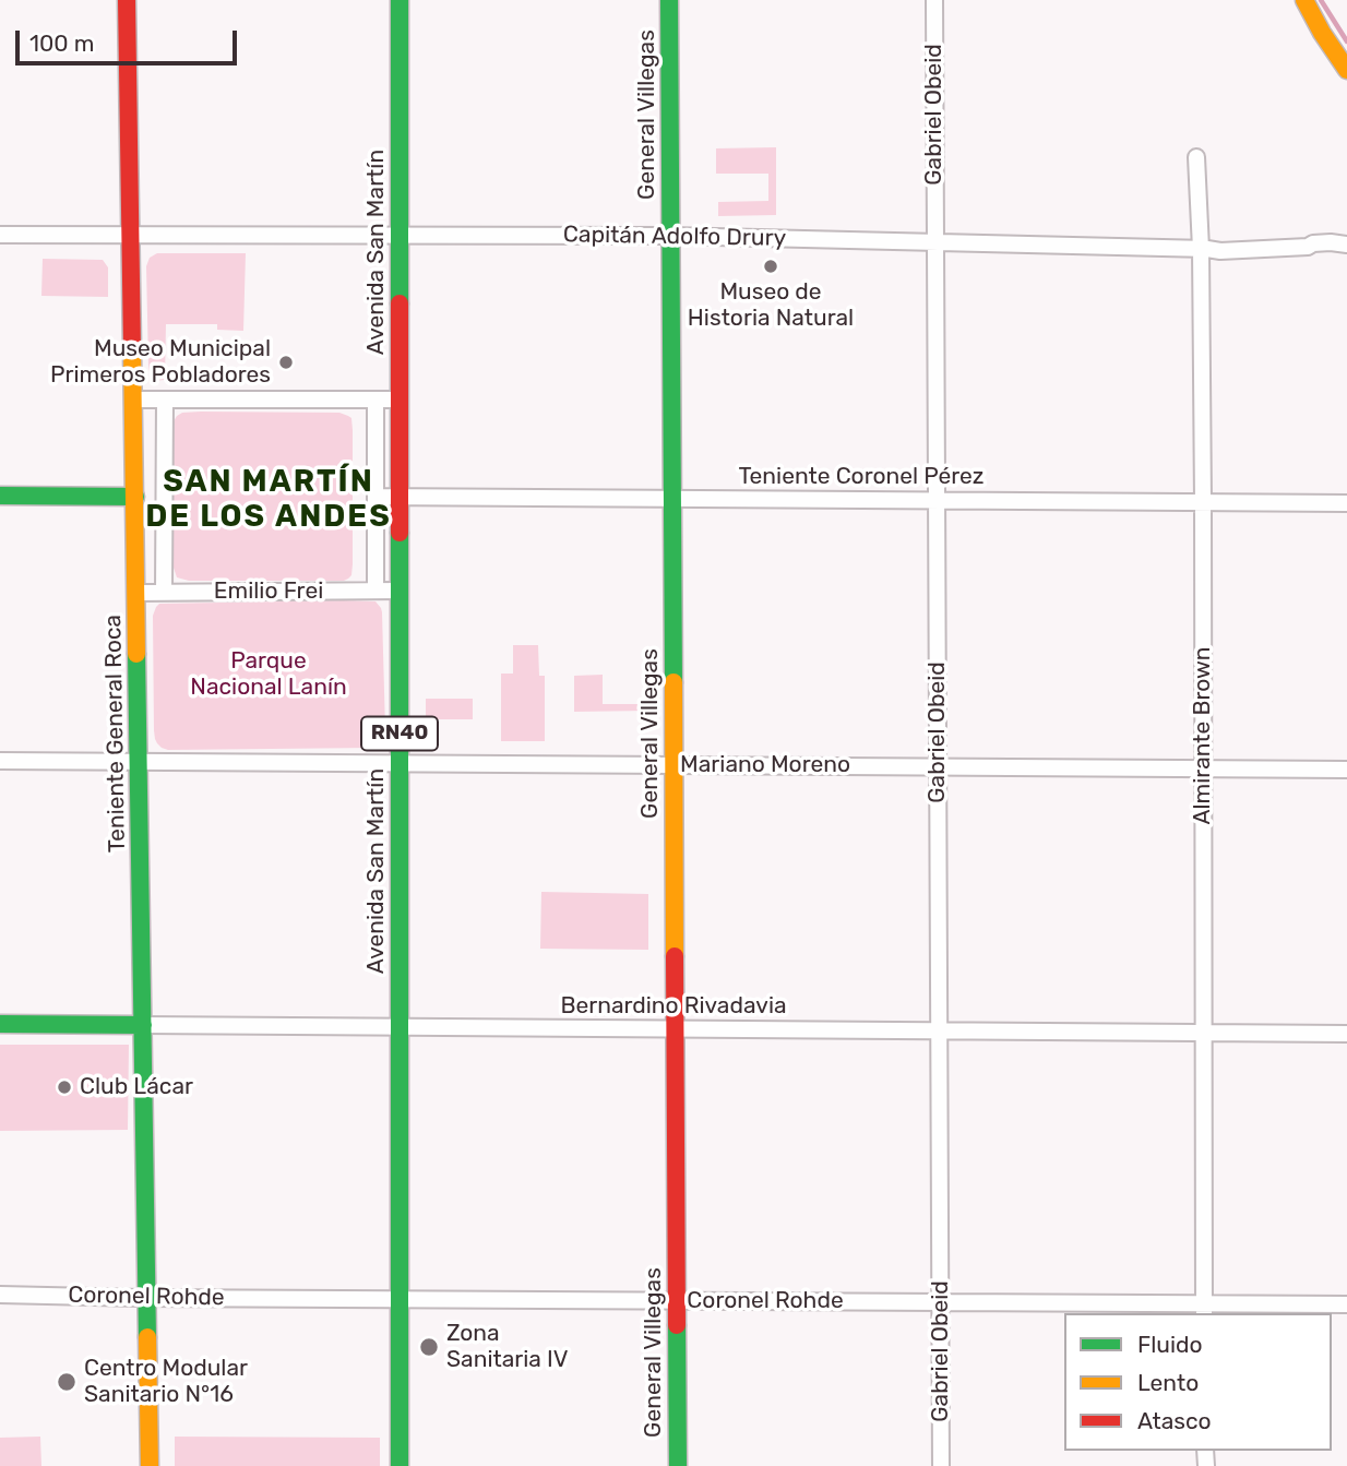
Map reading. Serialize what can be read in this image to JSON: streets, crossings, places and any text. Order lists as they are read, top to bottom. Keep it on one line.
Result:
{"streets":{"main road":["General Villegas","Avenida San Martín","Teniente General Roca","RN40","Bernardino Rivadavia"],"street":["Gabriel Obeid","Capitán Adolfo Drury","Teniente Coronel Pérez","Emilio Frei","Almirante Brown","Mariano Moreno","Coronel Rohde"]},"crossings":[["General Villegas","Capitán Adolfo Drury"],["General Villegas","Teniente Coronel Pérez"],["General Villegas","Mariano Moreno"],["General Villegas","Bernardino Rivadavia"],["General Villegas","Coronel Rohde"],["Gabriel Obeid","Capitán Adolfo Drury"],["Gabriel Obeid","Teniente Coronel Pérez"],["Gabriel Obeid","Mariano Moreno"],["Gabriel Obeid","Bernardino Rivadavia"],["Gabriel Obeid","Coronel Rohde"],["Capitán Adolfo Drury","Avenida San Martín"],["Capitán Adolfo Drury","Teniente General Roca"],["Capitán Adolfo Drury","Almirante Brown"],["Avenida San Martín","Teniente Coronel Pérez"],["Avenida San Martín","Emilio Frei"],["Avenida San Martín","Mariano Moreno"],["Avenida San Martín","Bernardino Rivadavia"],["Avenida San Martín","Coronel Rohde"],["Teniente Coronel Pérez","Almirante Brown"],["Emilio Frei","Teniente General Roca"],["Teniente General Roca","Mariano Moreno"],["Teniente General Roca","Bernardino Rivadavia"],["Teniente General Roca","Coronel Rohde"],["Almirante Brown","Mariano Moreno"],["Almirante Brown","Bernardino Rivadavia"],["Almirante Brown","Coronel Rohde"]],"districts":["SAN MARTÍN DE LOS ANDES"],"parks":["Parque Nacional Lanín"],"places":["Museo de Historia Natural","Museo Municipal Primeros Pobladores","Club Lácar","Zona Sanitaria IV","Centro Modular Sanitario N°16"],"legend":["Fluido","Lento","Atasco"],"scale_bar":"100 m"}
